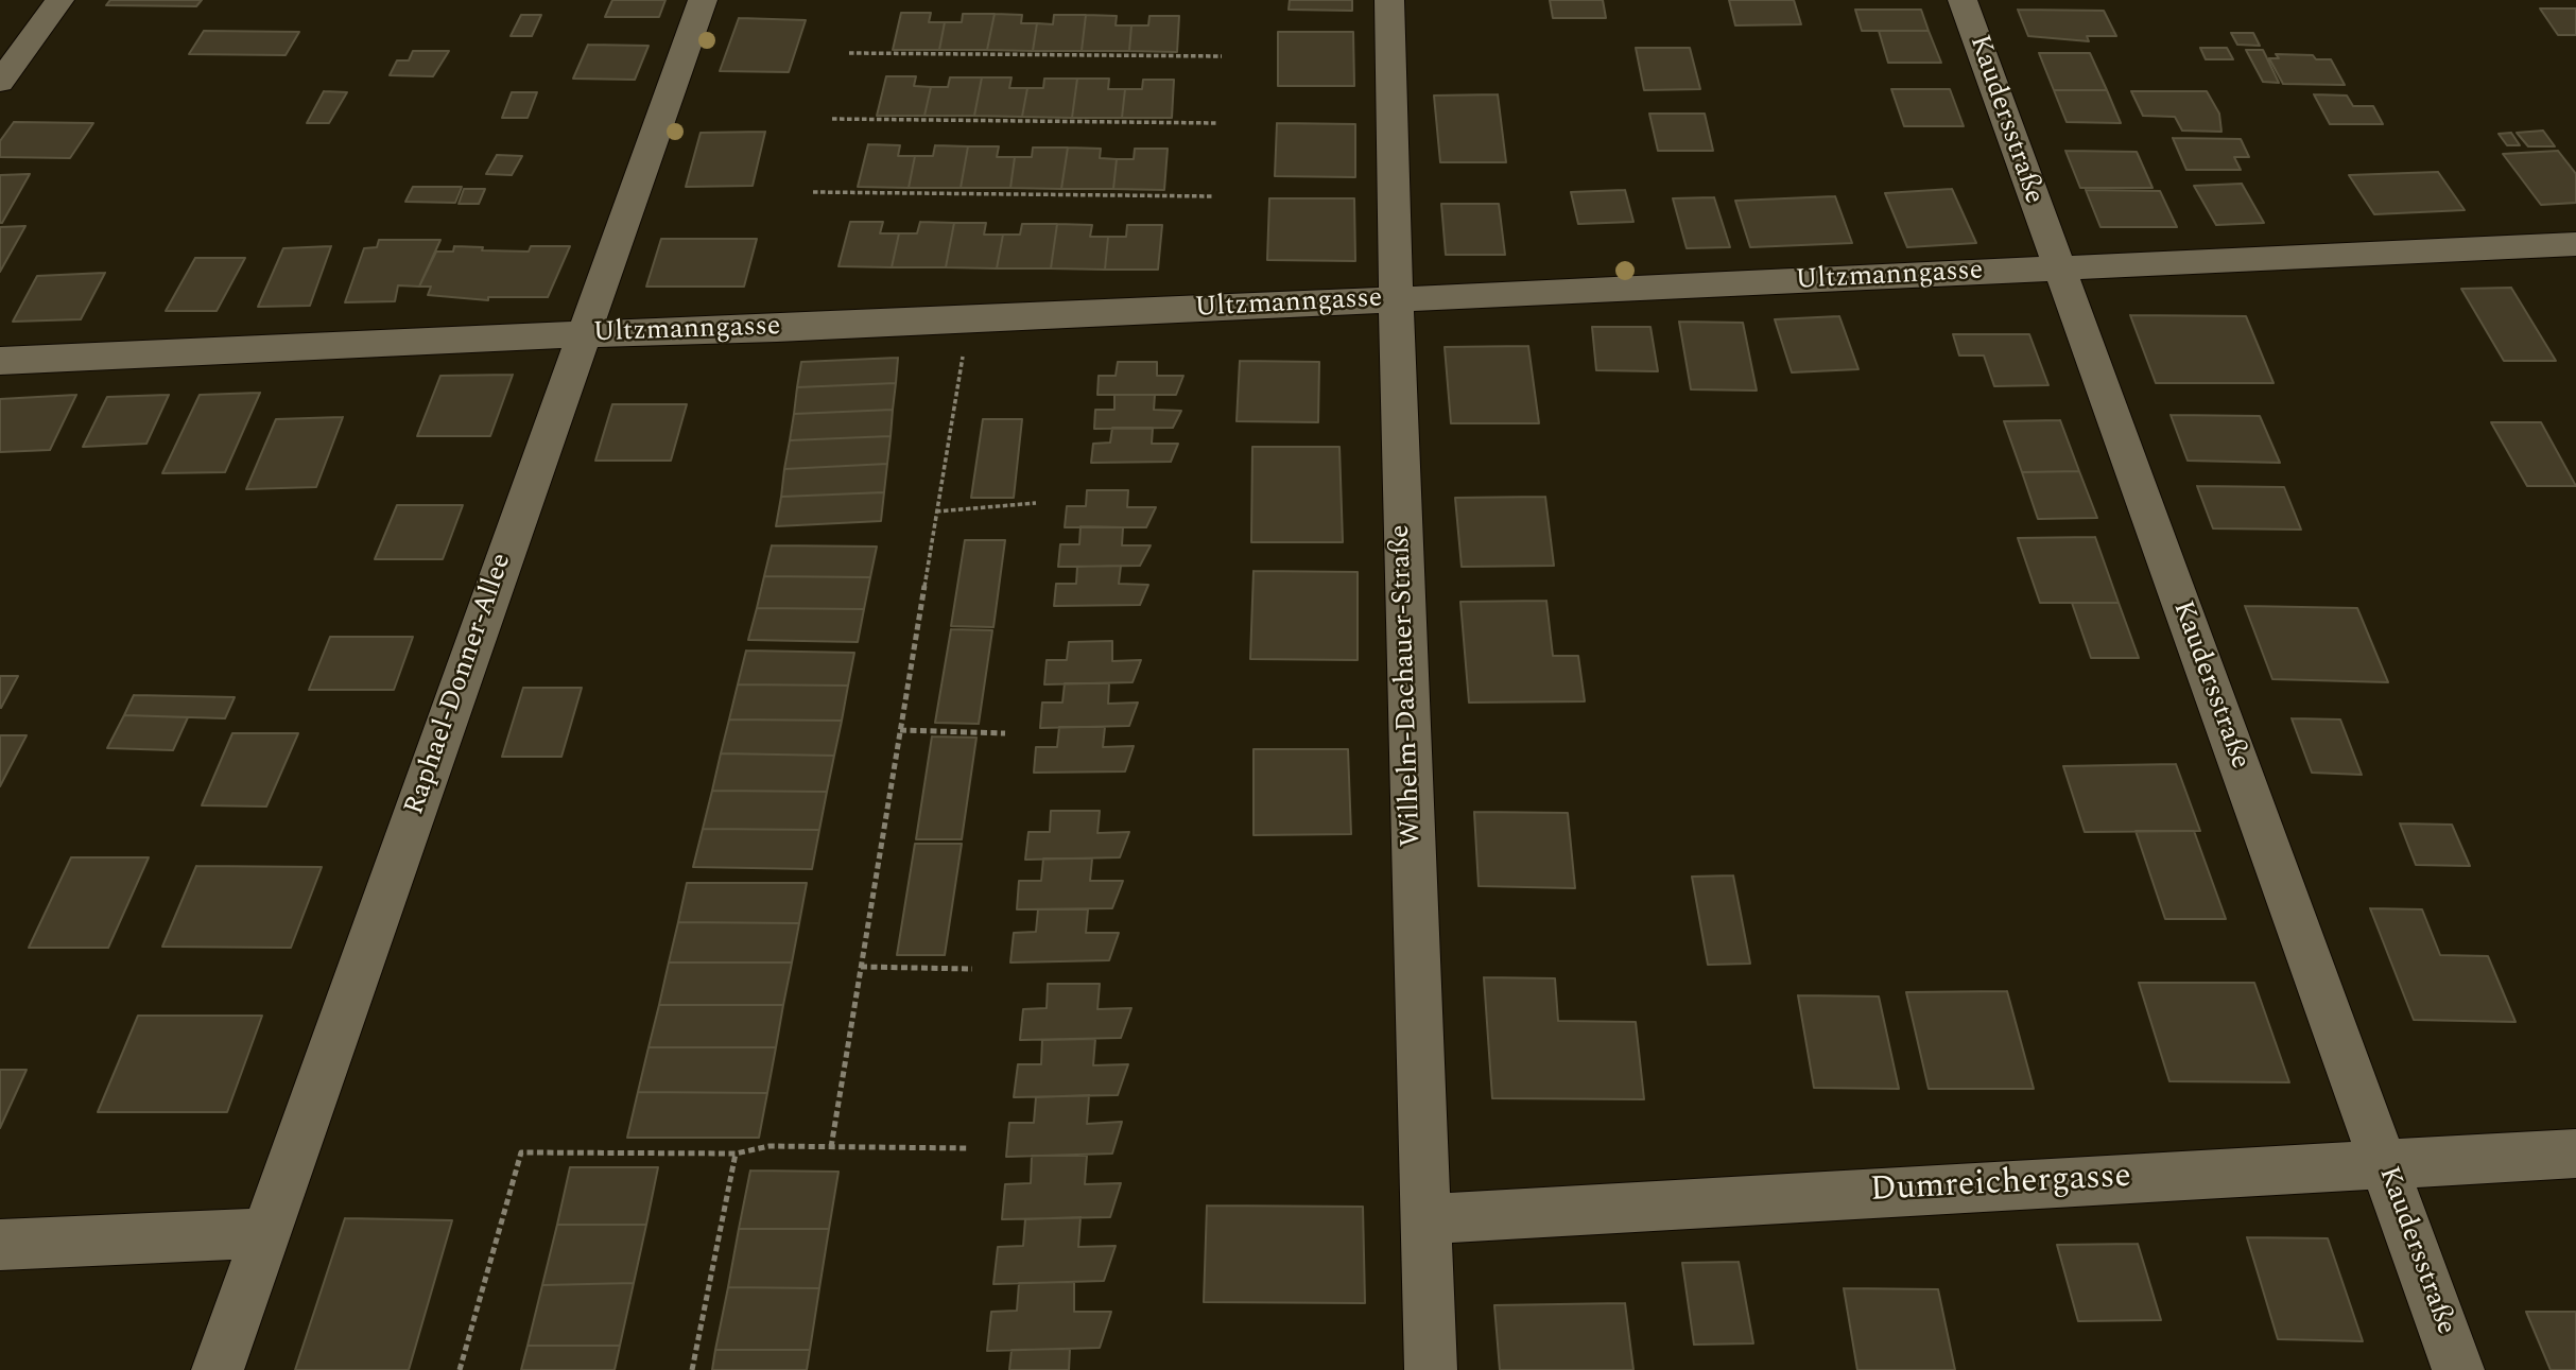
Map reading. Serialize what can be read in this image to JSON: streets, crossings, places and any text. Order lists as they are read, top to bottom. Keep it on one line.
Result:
{"streets":{"street":["Kaudersstraße","Ultzmanngasse","Raphael-Donner-Allee","Wilhelm-Dachauer-Straße","Dumreichergasse"]},"crossings":[["Kaudersstraße","Ultzmanngasse"],["Kaudersstraße","Dumreichergasse"],["Ultzmanngasse","Raphael-Donner-Allee"],["Ultzmanngasse","Wilhelm-Dachauer-Straße"],["Wilhelm-Dachauer-Straße","Dumreichergasse"]]}
